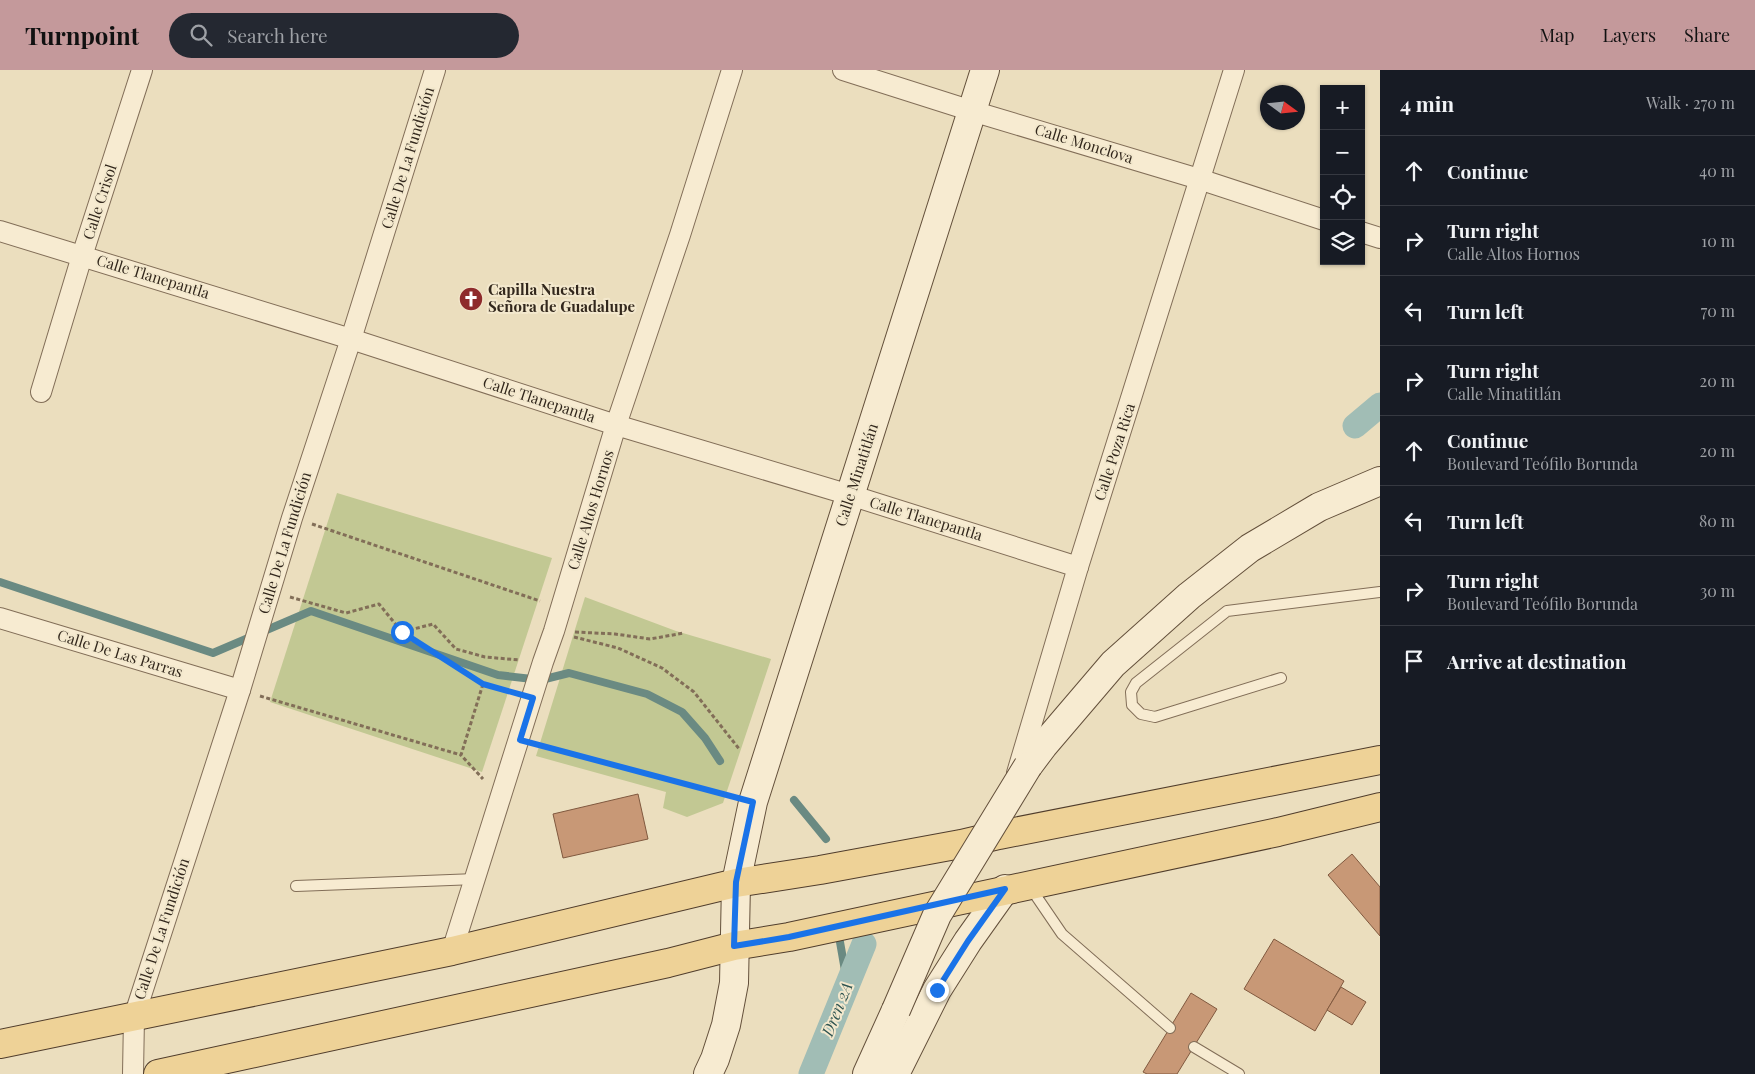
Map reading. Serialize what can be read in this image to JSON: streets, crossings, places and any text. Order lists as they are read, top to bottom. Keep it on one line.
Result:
{"streets":{"main road":["Calle Minatitlán"],"street":["Calle Monclova","Calle De La Fundición","Calle Crisol","Calle Tlanepantla","Calle Poza Rica","Calle Altos Hornos","Calle De Las Parras"]},"crossings":[["Calle Monclova","Calle Poza Rica"],["Calle Monclova","Calle Minatitlán"],["Calle De La Fundición","Calle Tlanepantla"],["Calle De La Fundición","Calle De Las Parras"],["Calle Crisol","Calle Tlanepantla"],["Calle Tlanepantla","Calle Poza Rica"],["Calle Tlanepantla","Calle Minatitlán"],["Calle Tlanepantla","Calle Altos Hornos"]],"water":["Dren 2A"],"places":{"church":["Capilla Nuestra Señora de Guadalupe"]},"north":"right","page":{"header":"Turnpoint","search":"Search here","nav":["Map","Layers","Share"],"heading":["4 min","Walk · 270 m"],"map_buttons":["+","−"],"list":[["Continue","40 m"],["Turn right","Calle Altos Hornos","10 m"],["Turn left","70 m"],["Turn right","Calle Minatitlán","20 m"],["Continue","Boulevard Teófilo Borunda","20 m"],["Turn left","80 m"],["Turn right","Boulevard Teófilo Borunda","30 m"],"Arrive at destination"]}}
